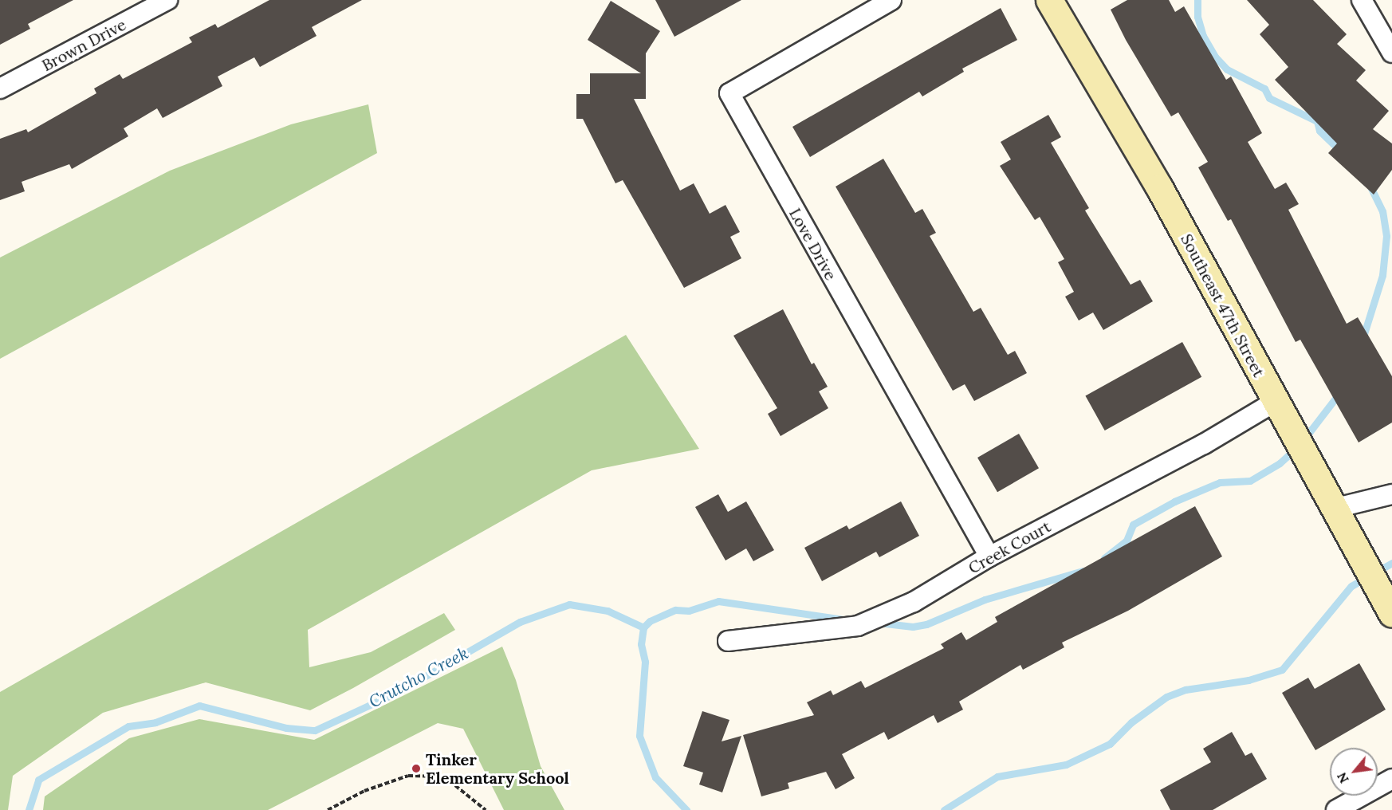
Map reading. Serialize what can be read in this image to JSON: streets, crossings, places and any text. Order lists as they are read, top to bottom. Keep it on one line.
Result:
{"streets":{"street":["Brown Drive","Love Drive","Southeast 47th Street","Creek Court"]},"crossings":[["Love Drive","Creek Court"],["Southeast 47th Street","Creek Court"]],"water":["Crutcho Creek"],"places":["Tinker Elementary School"],"north":"bottom left"}
